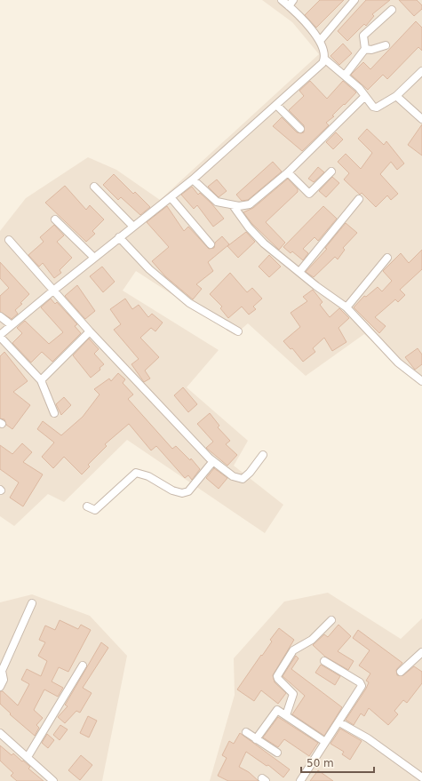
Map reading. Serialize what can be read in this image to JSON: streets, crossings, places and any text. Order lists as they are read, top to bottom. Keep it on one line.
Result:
{"scale_bar":"50 m"}
